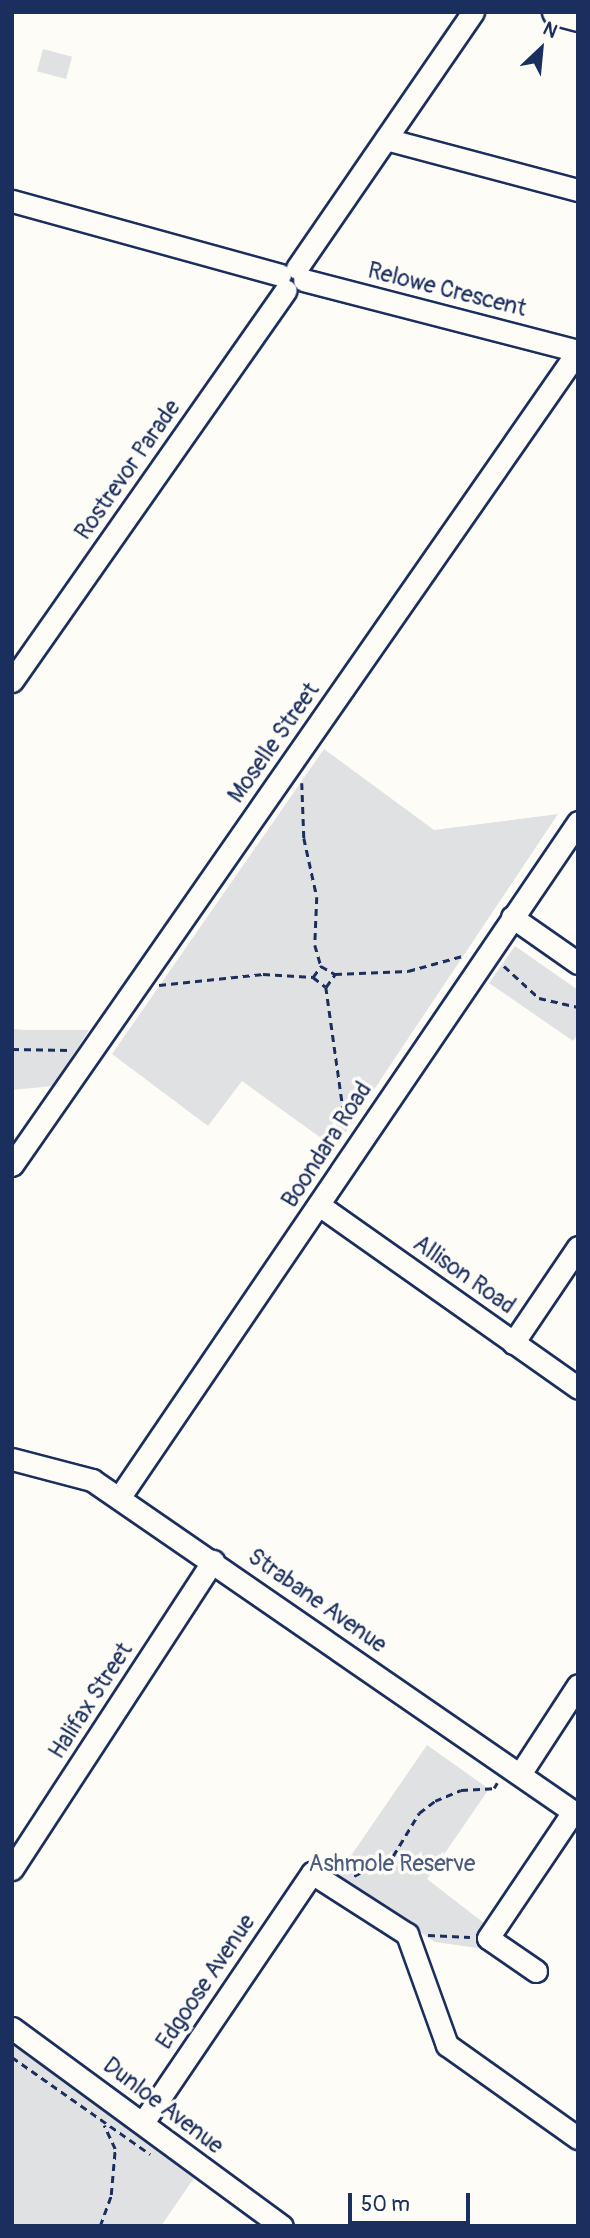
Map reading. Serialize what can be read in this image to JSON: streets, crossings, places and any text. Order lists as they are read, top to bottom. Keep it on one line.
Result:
{"streets":{"street":["Relowe Crescent","Rostrevor Parade","Moselle Street","Boondara Road","Allison Road","Strabane Avenue","Halifax Street","Edgoose Avenue","Dunloe Avenue"]},"crossings":[["Relowe Crescent","Rostrevor Parade"],["Relowe Crescent","Moselle Street"],["Boondara Road","Allison Road"],["Boondara Road","Strabane Avenue"],["Strabane Avenue","Halifax Street"],["Edgoose Avenue","Dunloe Avenue"]],"parks":["Ashmole Reserve"],"scale_bar":"50 m","north":"top right"}
